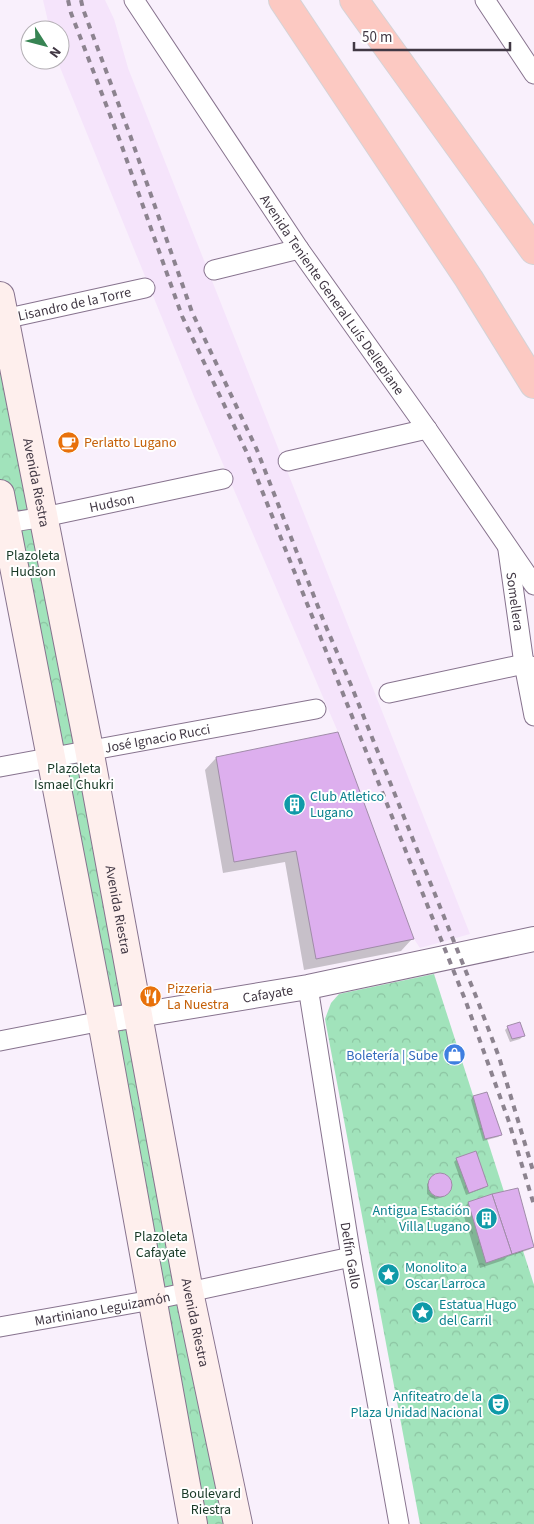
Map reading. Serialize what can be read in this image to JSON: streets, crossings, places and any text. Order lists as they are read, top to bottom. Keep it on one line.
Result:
{"streets":{"main road":["Avenida Riestra"],"street":["Avenida Teniente General Luís Dellepiane","Lisandro de la Torre","Hudson","Somellera","José Ignacio Rucci","Cafayate","Delfín Gallo","Martiniano Leguizamón"]},"crossings":[["Avenida Teniente General Luís Dellepiane","Somellera"],["Lisandro de la Torre","Avenida Riestra"],["Avenida Riestra","Hudson"],["Avenida Riestra","José Ignacio Rucci"],["Avenida Riestra","Cafayate"],["Avenida Riestra","Martiniano Leguizamón"],["Cafayate","Delfín Gallo"],["Delfín Gallo","Martiniano Leguizamón"]],"parks":["Plazoleta Hudson","Plazoleta Ismael Chukri","Plazoleta Cafayate","Boulevard Riestra"],"places":{"cafe":["Perlatto Lugano"],"building":["Club Atletico Lugano","Antigua Estación Villa Lugano"],"restaurant":["Pizzeria La Nuestra"],"shop":["Boletería | Sube"],"place":["Monolito a Oscar Larroca","Estatua Hugo del Carril"],"theatre":["Anfiteatro de la Plaza Unidad Nacional"]},"scale_bar":"50 m","north":"bottom right"}
